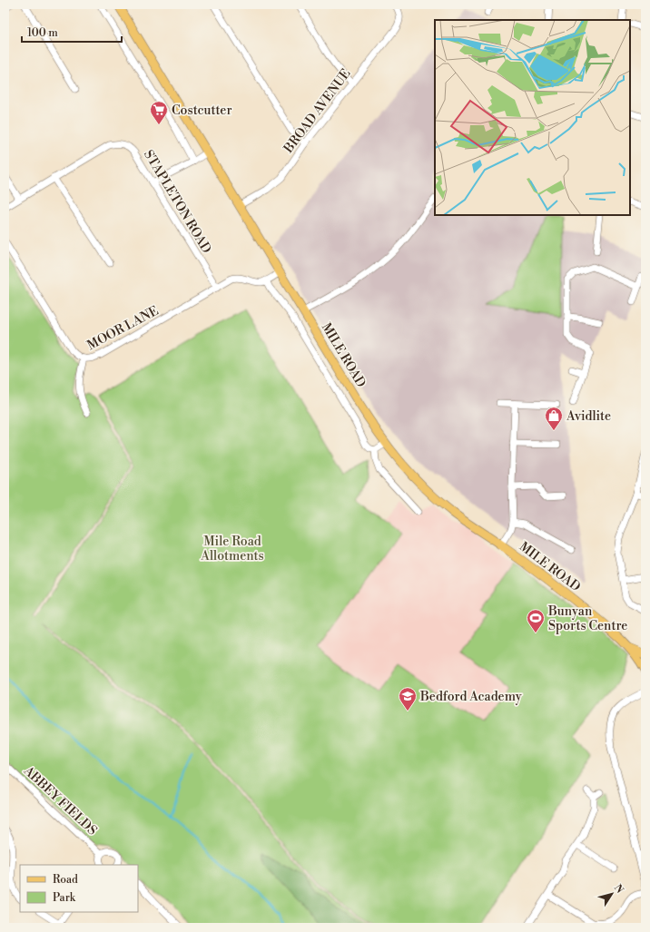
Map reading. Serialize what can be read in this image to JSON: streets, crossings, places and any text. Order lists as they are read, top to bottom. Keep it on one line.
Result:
{"streets":{"main road":["MILE ROAD"],"street":["BROAD AVENUE","STAPLETON ROAD","MOOR LANE","ABBEY FIELDS"]},"crossings":[["BROAD AVENUE","MILE ROAD"],["STAPLETON ROAD","MOOR LANE"],["MOOR LANE","MILE ROAD"]],"parks":["Mile Road Allotments"],"places":{"supermarket":["Costcutter"],"shop":["Avidlite"],"sports":["Bunyan Sports Centre"],"school or university":["Bedford Academy"]},"legend":["Road","Park"],"scale_bar":"100 m","north":"top right"}
